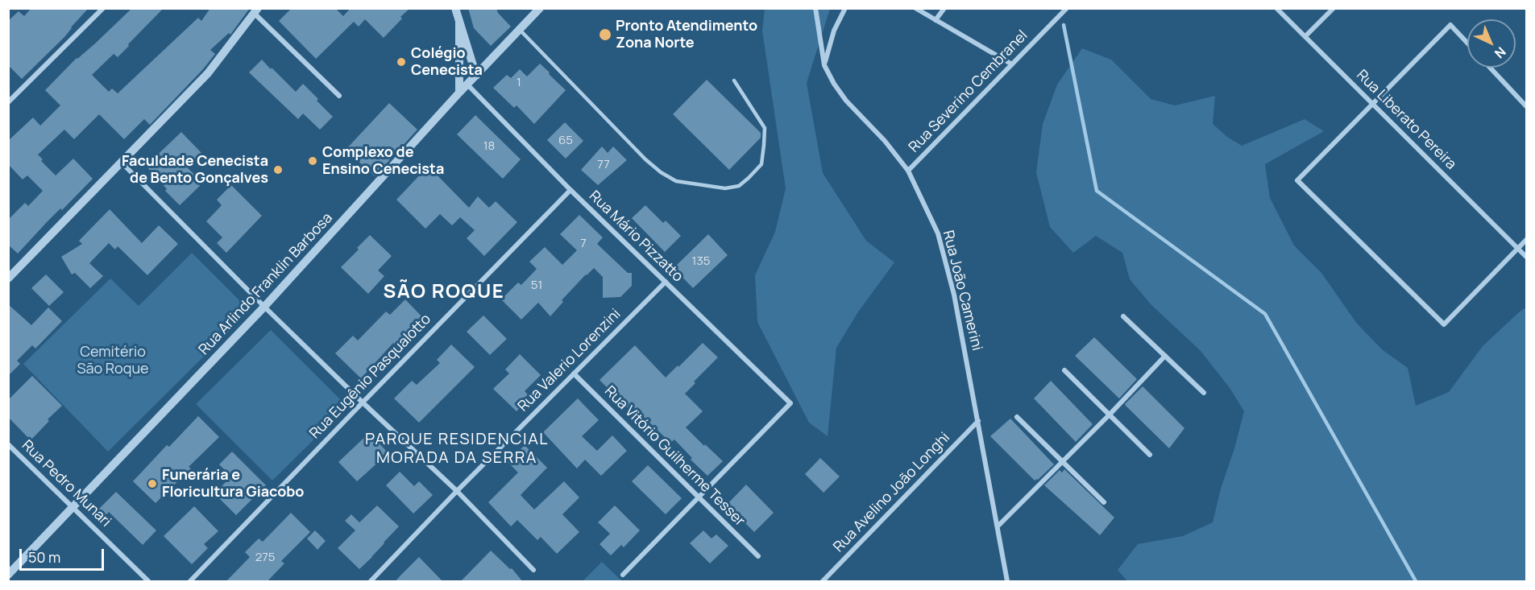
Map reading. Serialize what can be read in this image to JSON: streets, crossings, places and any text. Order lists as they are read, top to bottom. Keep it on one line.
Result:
{"streets":{"street":["Rua Severino Cembranel","Rua Liberato Pereira","Rua Mário Pizzatto","Rua Arlindo Franklin Barbosa","Rua João Camerini","Rua Valerio Lorenzini","Rua Eugênio Pasqualotto","Rua Vitório Guilherme Tesser","Rua Pedro Munari","Rua Avelino João Longhi"]},"crossings":[["Rua Severino Cembranel","Rua João Camerini"],["Rua Mário Pizzatto","Rua Arlindo Franklin Barbosa"],["Rua Mário Pizzatto","Rua Valerio Lorenzini"],["Rua Mário Pizzatto","Rua Eugênio Pasqualotto"],["Rua Mário Pizzatto","Rua Vitório Guilherme Tesser"],["Rua Arlindo Franklin Barbosa","Rua Pedro Munari"],["Rua João Camerini","Rua Avelino João Longhi"],["Rua Valerio Lorenzini","Rua Vitório Guilherme Tesser"]],"districts":["SÃO ROQUE","PARQUE RESIDENCIAL MORADA DA SERRA"],"parks":["Cemitério São Roque"],"places":["Pronto Atendimento Zona Norte","Colégio Cenecista","Complexo de Ensino Cenecista","Faculdade Cenecista de Bento Gonçalves","Funerária e Floricultura Giacobo"],"house_numbers":["1","65","18","77","7","135","51","275"],"scale_bar":"50 m","north":"bottom right"}
